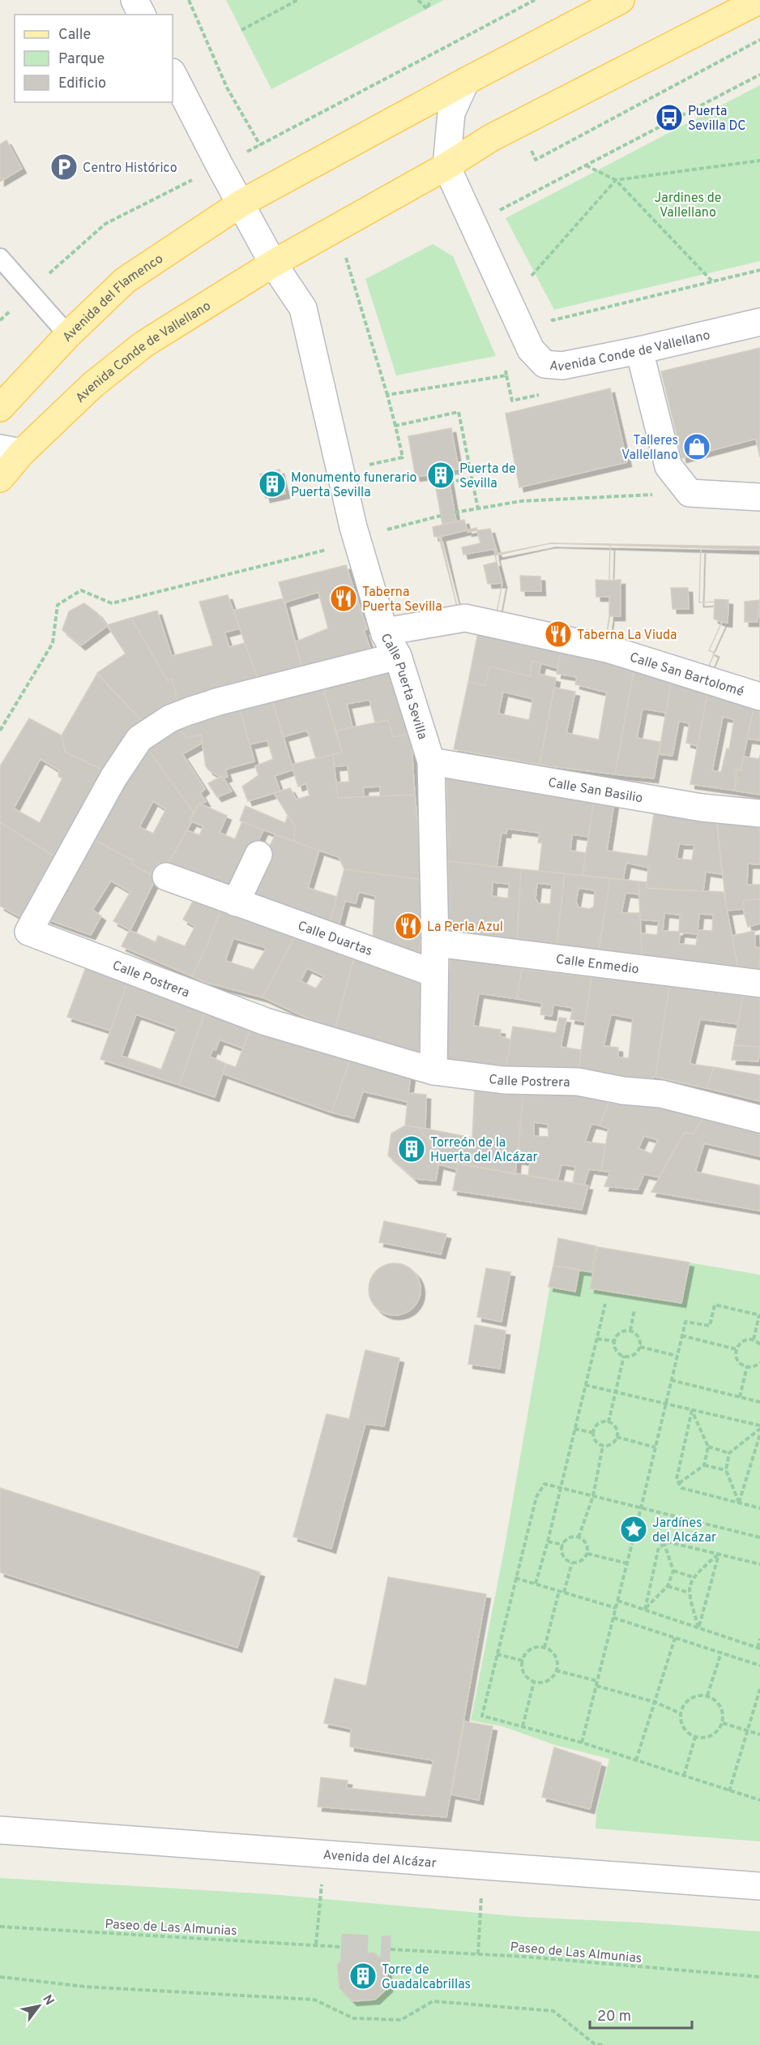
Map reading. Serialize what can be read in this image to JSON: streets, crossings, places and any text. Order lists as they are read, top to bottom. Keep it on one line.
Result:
{"streets":{"main road":["Avenida del Flamenco","Avenida Conde de Vallellano"],"street":["Calle San Bartolomé","Calle Puerta Sevilla","Calle San Basilio","Calle Duartas","Calle Enmedio","Calle Postrera","Avenida del Alcázar"],"path":["Paseo de Las Almunias"]},"crossings":[["Avenida Conde de Vallellano","Calle Puerta Sevilla"],["Calle San Bartolomé","Calle Puerta Sevilla"],["Calle San Bartolomé","Calle Postrera"],["Calle Puerta Sevilla","Calle San Basilio"],["Calle Puerta Sevilla","Calle Duartas"],["Calle Puerta Sevilla","Calle Enmedio"],["Calle Puerta Sevilla","Calle Postrera"]],"parks":["Jardines de Vallellano"],"places":{"bus stop":["Puerta Sevilla DC"],"parking":["Centro Histórico"],"shop":["Talleres Vallellano"],"building":["Puerta de Sevilla","Monumento funerario Puerta Sevilla","Torreón de la Huerta del Alcázar","Torre de Guadalcabrillas"],"restaurant":["Taberna Puerta Sevilla","Taberna La Viuda","La Perla Azul"],"place":["Jardínes del Alcázar"]},"legend":["Calle","Parque","Edificio"],"scale_bar":"20 m","north":"top right"}
